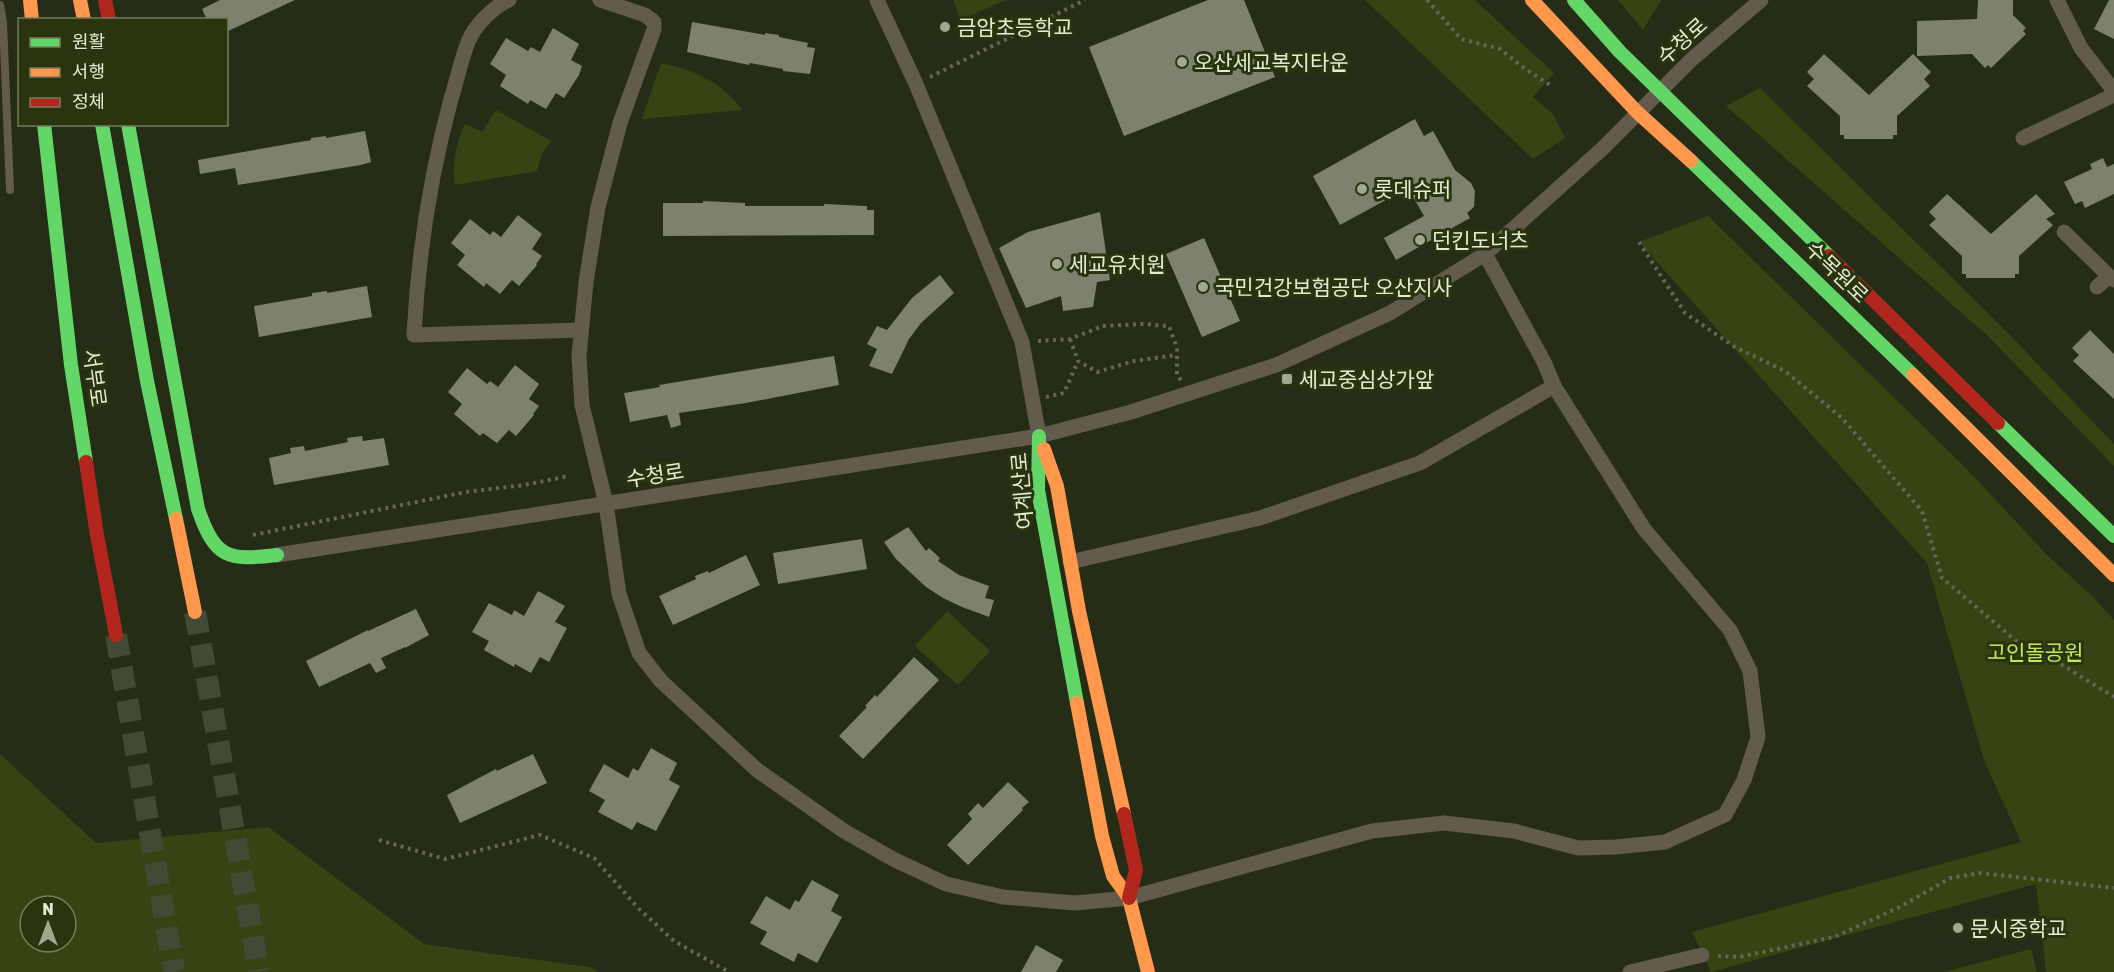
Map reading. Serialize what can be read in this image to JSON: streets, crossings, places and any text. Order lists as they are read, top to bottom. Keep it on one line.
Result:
{"streets":{"street":["수청로","수목원로","서부로","여계산로"]},"crossings":[["수청로","수목원로"],["수청로","여계산로"]],"parks":["고인돌공원"],"places":{"other":["금암초등학교","오산세교복지타운","롯데슈퍼","던킨도너츠","세교유치원","국민건강보험공단 오산지사","문시중학교"],"transit":["세교중심상가앞"]},"legend":["원활","서행","정체"],"north":"top"}
